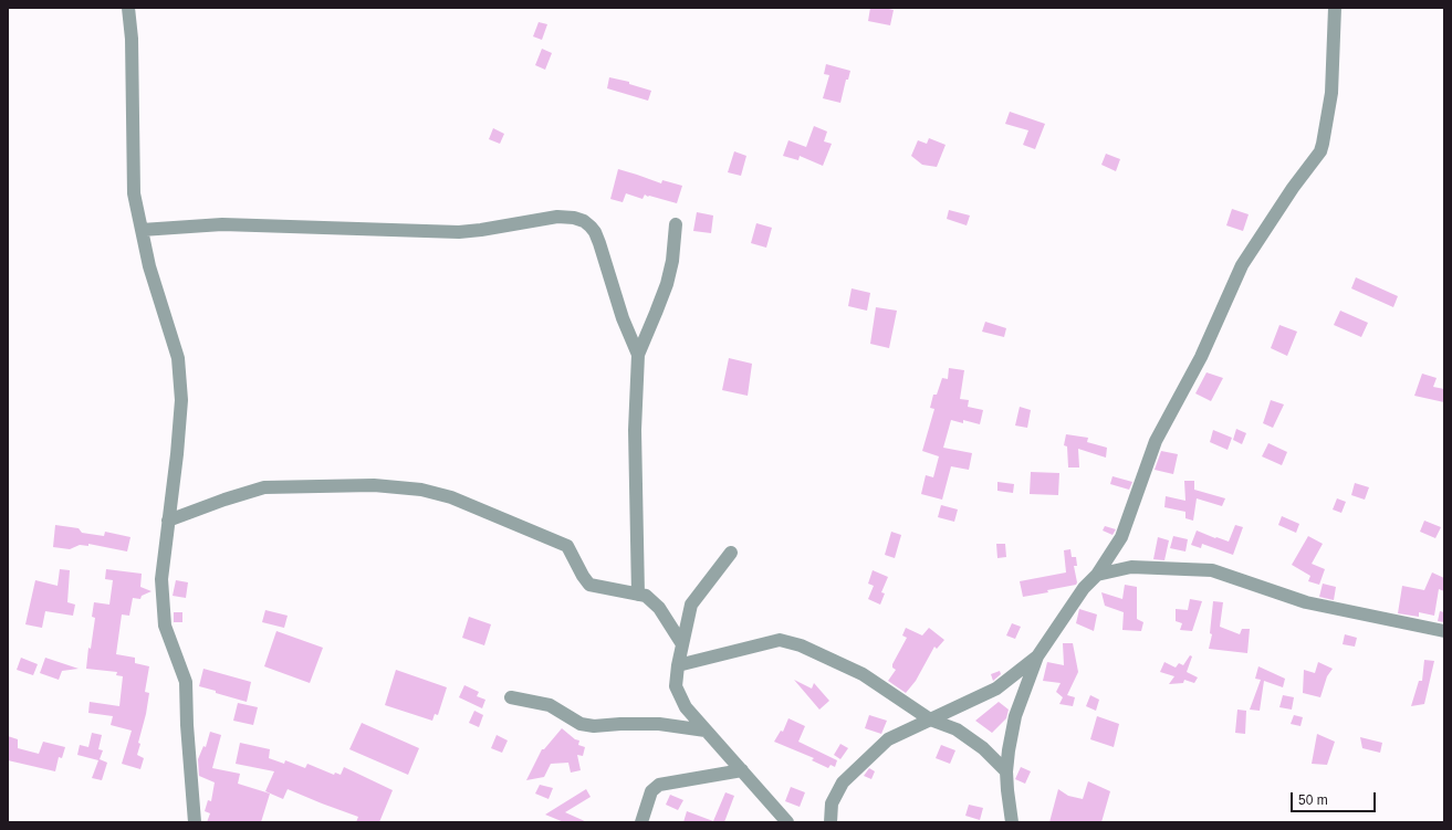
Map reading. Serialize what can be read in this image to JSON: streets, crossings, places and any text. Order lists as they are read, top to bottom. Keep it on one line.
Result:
{"scale_bar":"50 m"}
